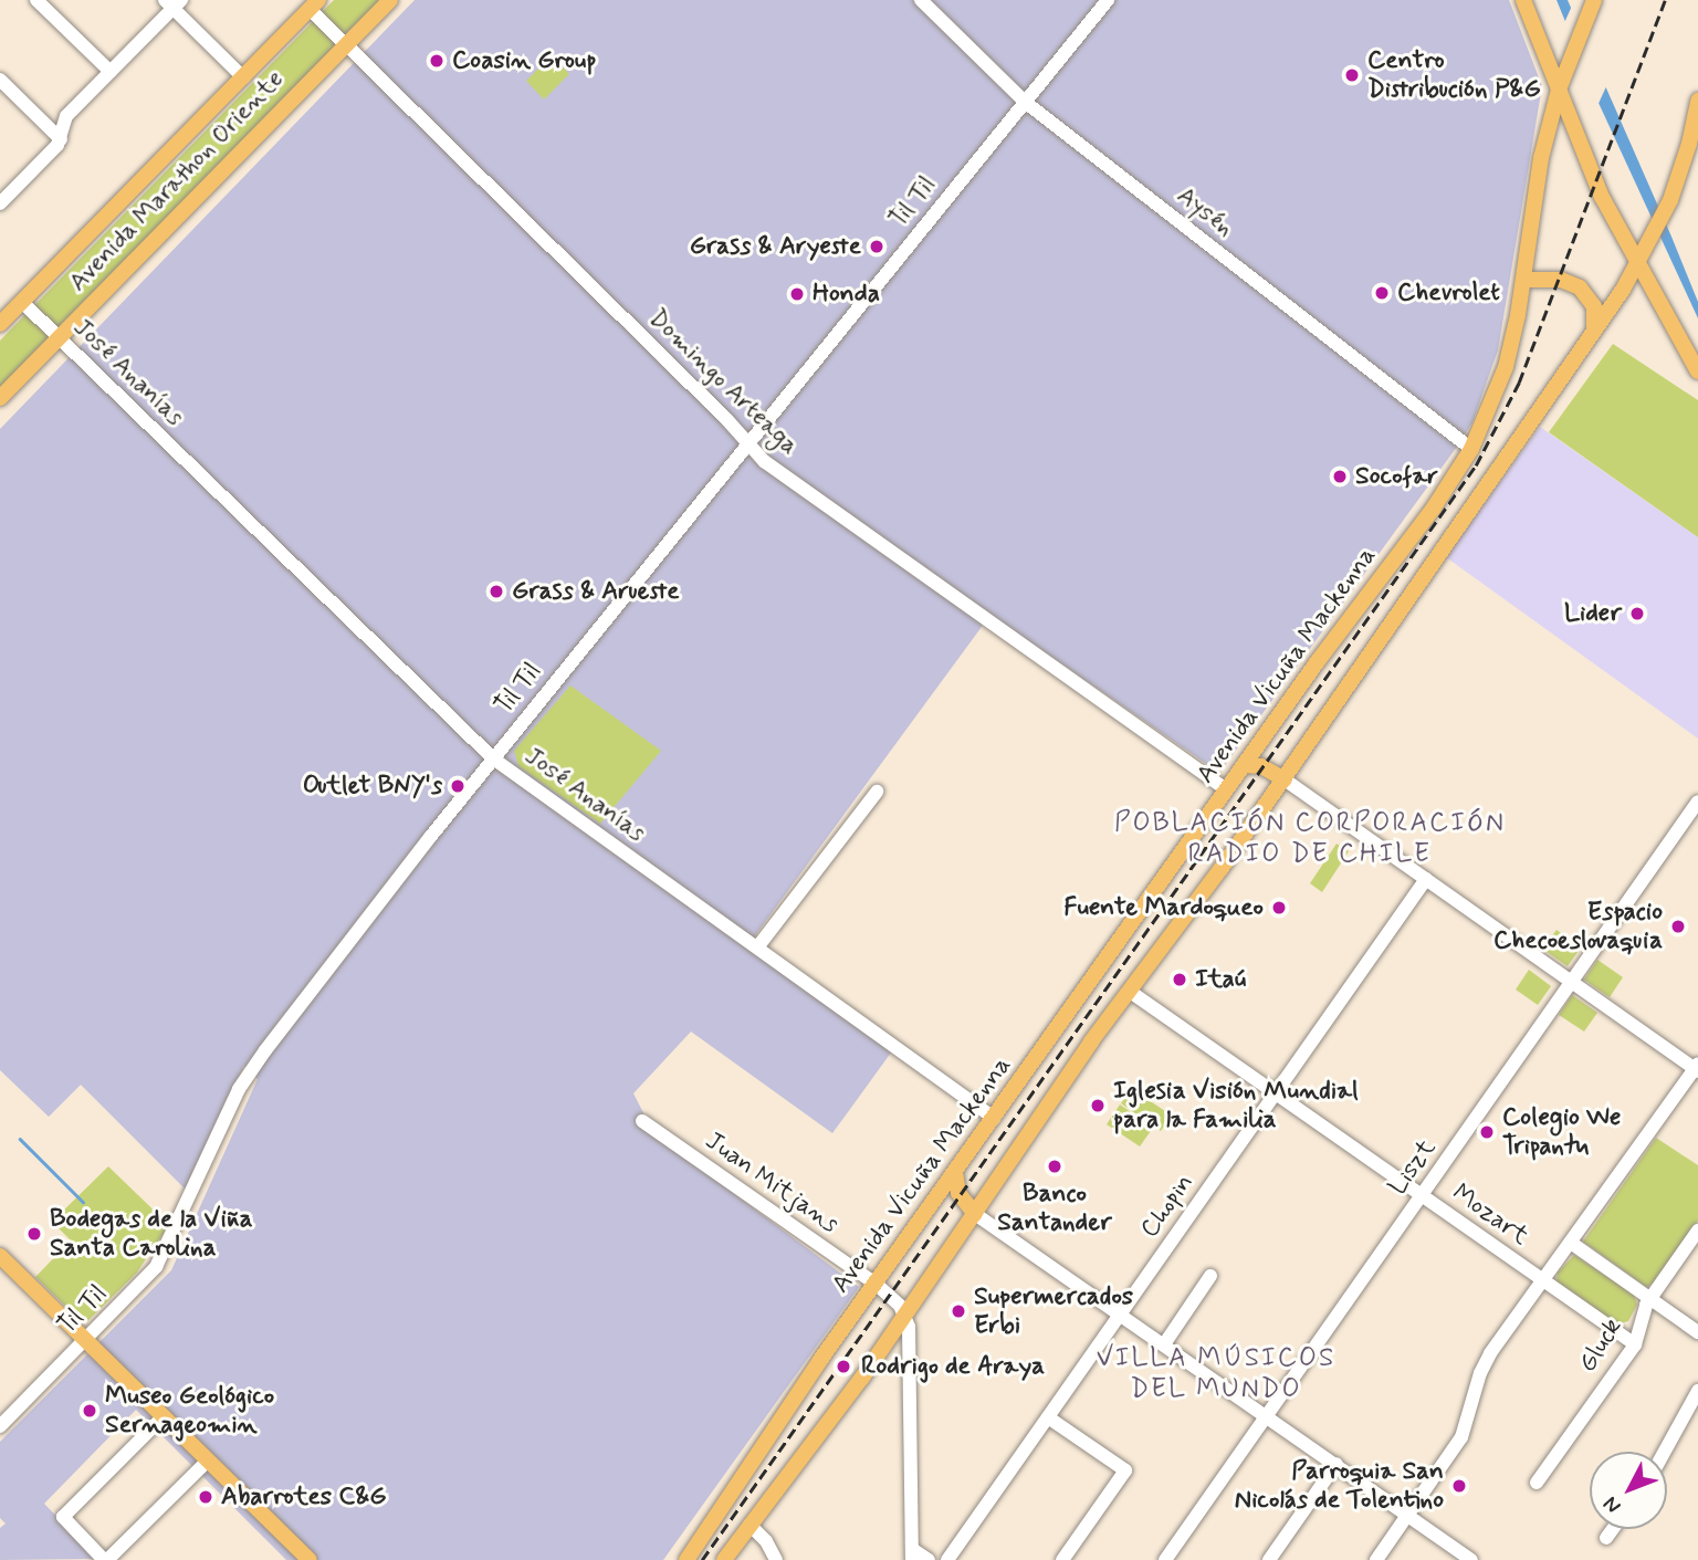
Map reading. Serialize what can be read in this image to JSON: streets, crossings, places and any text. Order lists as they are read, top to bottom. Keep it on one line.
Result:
{"streets":{"main road":["Avenida Marathon Oriente","Avenida Vicuña Mackenna"],"street":["Til Til","Aysén","José Ananías","Domingo Arteaga","Liszt","Juan Mitjans","Chopin","Mozart","Gluck"]},"crossings":[["Avenida Marathon Oriente","José Ananías"],["Avenida Marathon Oriente","Domingo Arteaga"],["Til Til","Aysén"],["Til Til","José Ananías"],["Til Til","Domingo Arteaga"],["Aysén","Avenida Vicuña Mackenna"],["José Ananías","Avenida Vicuña Mackenna"],["Domingo Arteaga","Avenida Vicuña Mackenna"],["Avenida Vicuña Mackenna","Juan Mitjans"],["Liszt","Mozart"],["Chopin","Mozart"],["Mozart","Gluck"]],"districts":["POBLACIÓN CORPORACIÓN RADIO DE CHILE","VILLA MÚSICOS DEL MUNDO"],"places":["Coasin Group","Centro Distribución P&G","Grass & Aryeste","Chevrolet","Honda","Socofar","Grass & Arueste","Lider","Outlet BNY's","Fuente Mardoqueo","Espacio Checoeslovaquia","Itaú","Iglesia Visión Mundial para la Familia","Colegio We Tripantu","Banco Santander","Bodegas de la Viña Santa Carolina","Supermercados Erbi","Rodrigo de Araya","Museo Geológico Sernageomin","Parroquia San Nicolás de Tolentino","Abarrotes C&G"],"north":"bottom left"}
